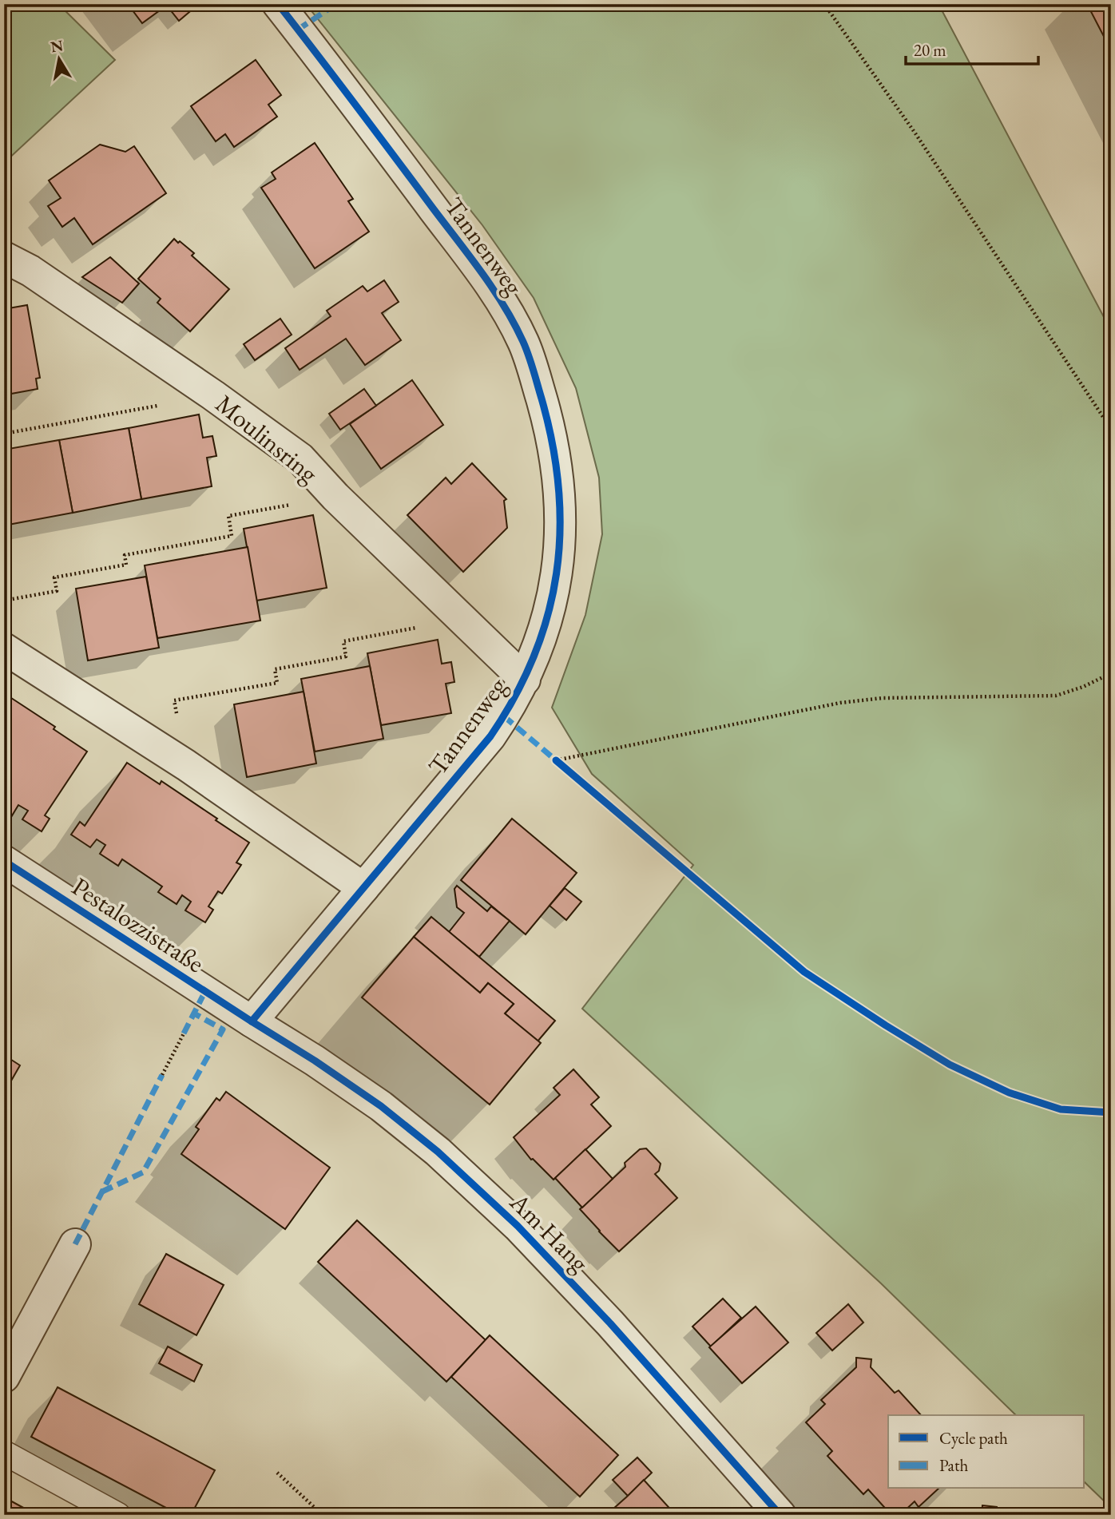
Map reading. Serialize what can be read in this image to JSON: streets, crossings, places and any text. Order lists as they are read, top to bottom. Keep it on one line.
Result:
{"streets":{"street":["Tannenweg","Moulinsring","Pestalozzistraße","Am Hang"]},"crossings":[["Tannenweg","Moulinsring"],["Tannenweg","Pestalozzistraße"],["Tannenweg","Am Hang"],["Pestalozzistraße","Am Hang"]],"legend":["Cycle path","Path"],"scale_bar":"20 m","north":"top"}
